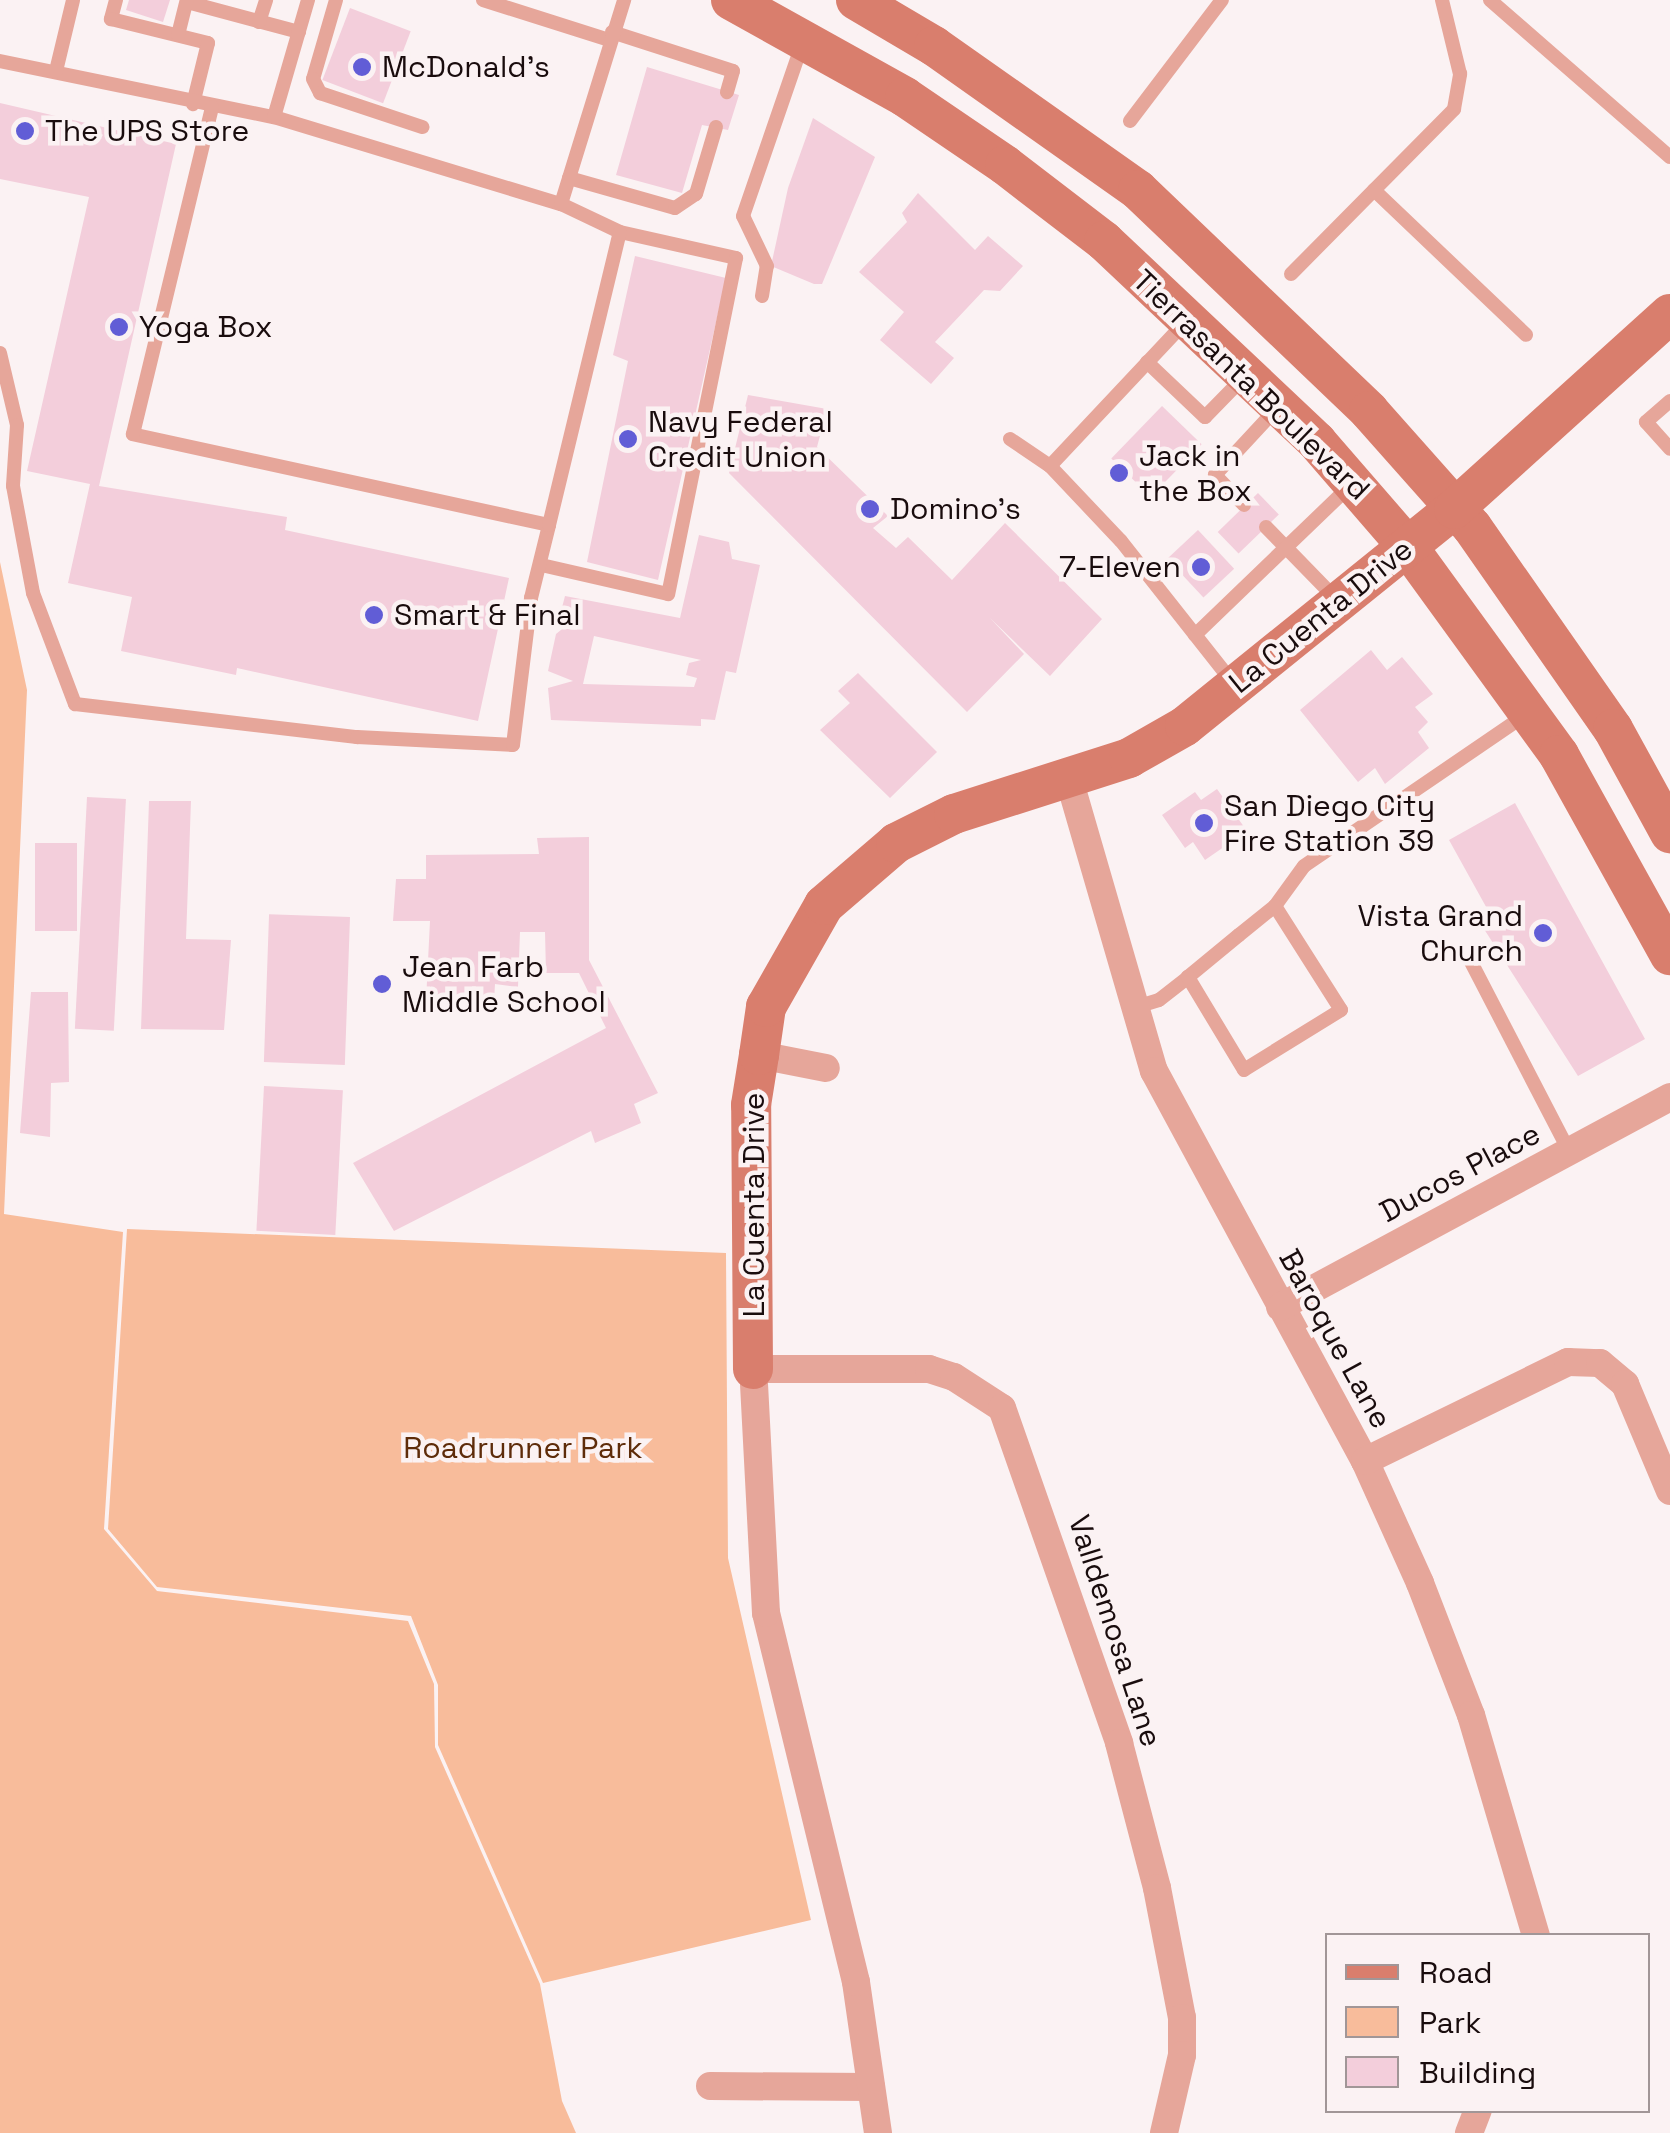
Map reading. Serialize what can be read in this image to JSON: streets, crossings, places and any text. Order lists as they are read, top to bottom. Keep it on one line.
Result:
{"streets":{"main road":["Tierrasanta Boulevard","La Cuenta Drive"],"street":["Ducos Place","Baroque Lane","Valldemosa Lane"]},"crossings":[["Tierrasanta Boulevard","La Cuenta Drive"],["La Cuenta Drive","Baroque Lane"],["La Cuenta Drive","Valldemosa Lane"],["Ducos Place","Baroque Lane"]],"parks":["Roadrunner Park"],"places":["McDonald's","The UPS Store","Yoga Box","Navy Federal Credit Union","Jack in the Box","Domino's","7-Eleven","Smart & Final","San Diego City Fire Station 39","Vista Grand Church","Jean Farb Middle School"],"legend":["Road","Park","Building"]}
